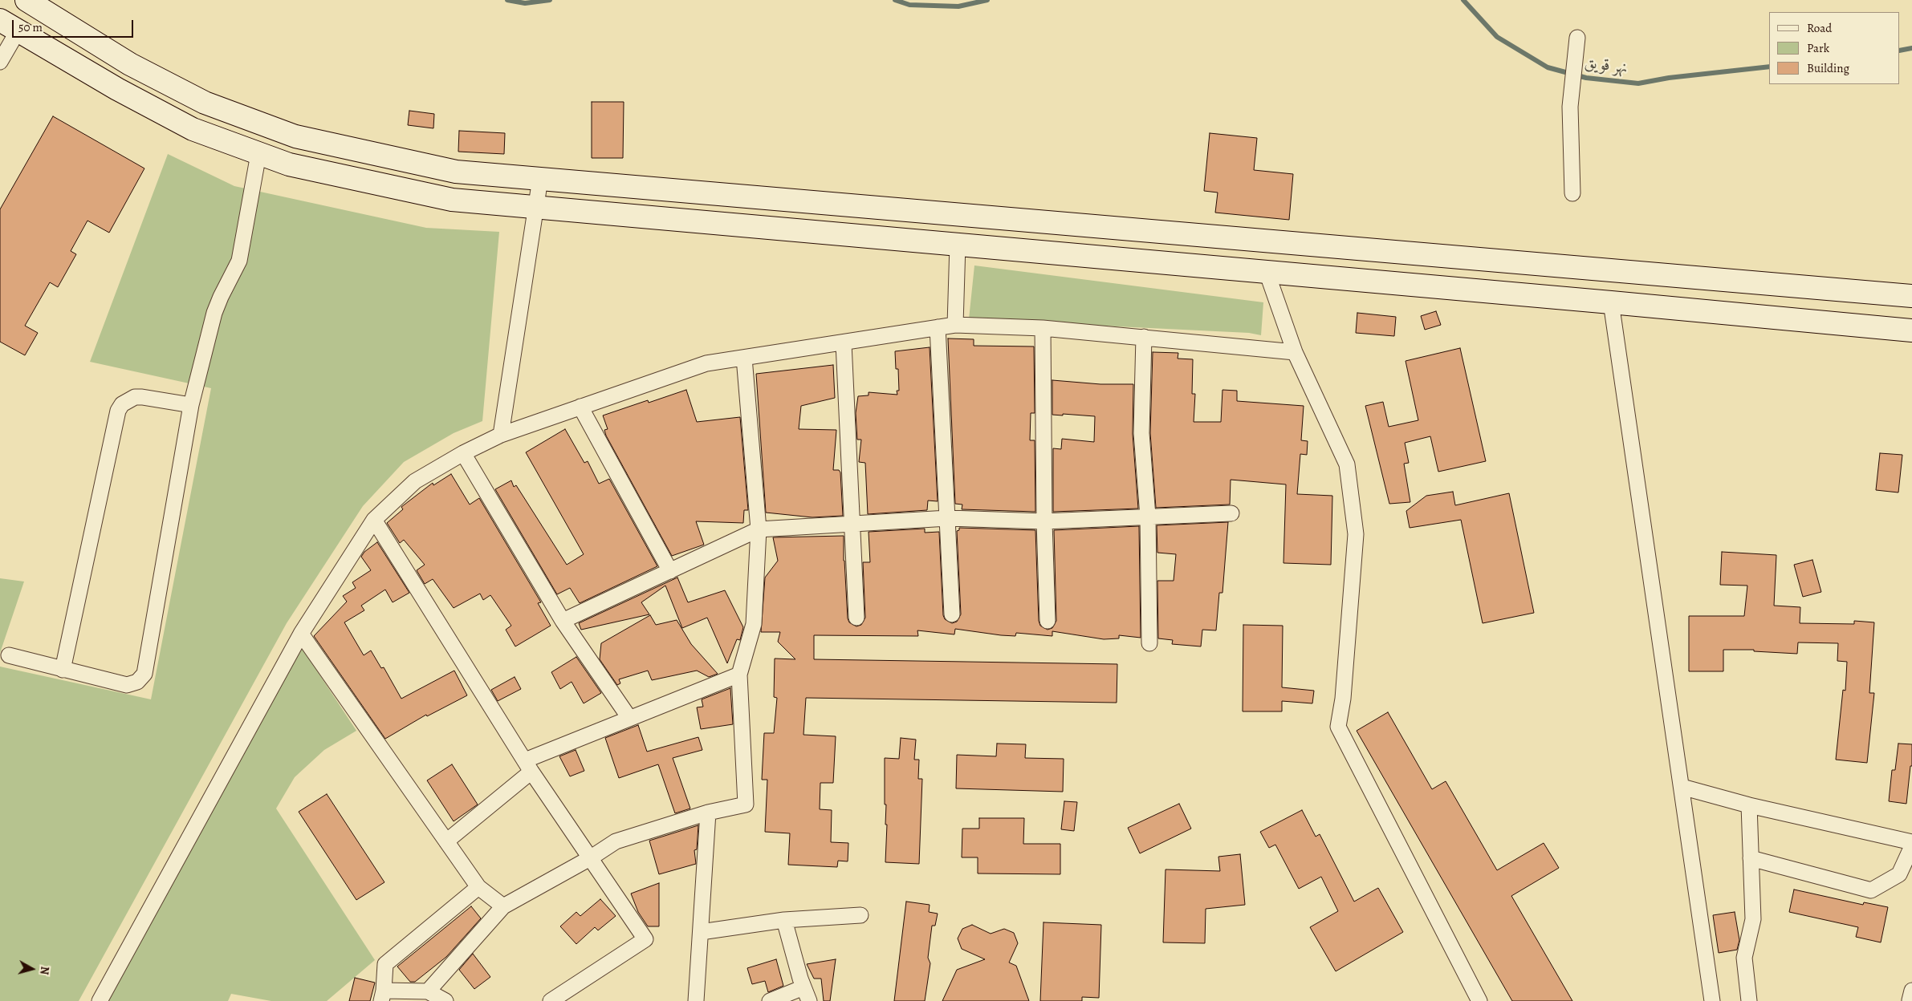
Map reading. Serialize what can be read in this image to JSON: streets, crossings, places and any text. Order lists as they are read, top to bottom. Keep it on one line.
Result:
{"water":["نهر قويق"],"legend":["Road","Park","Building"],"scale_bar":"50 m","north":"right"}
